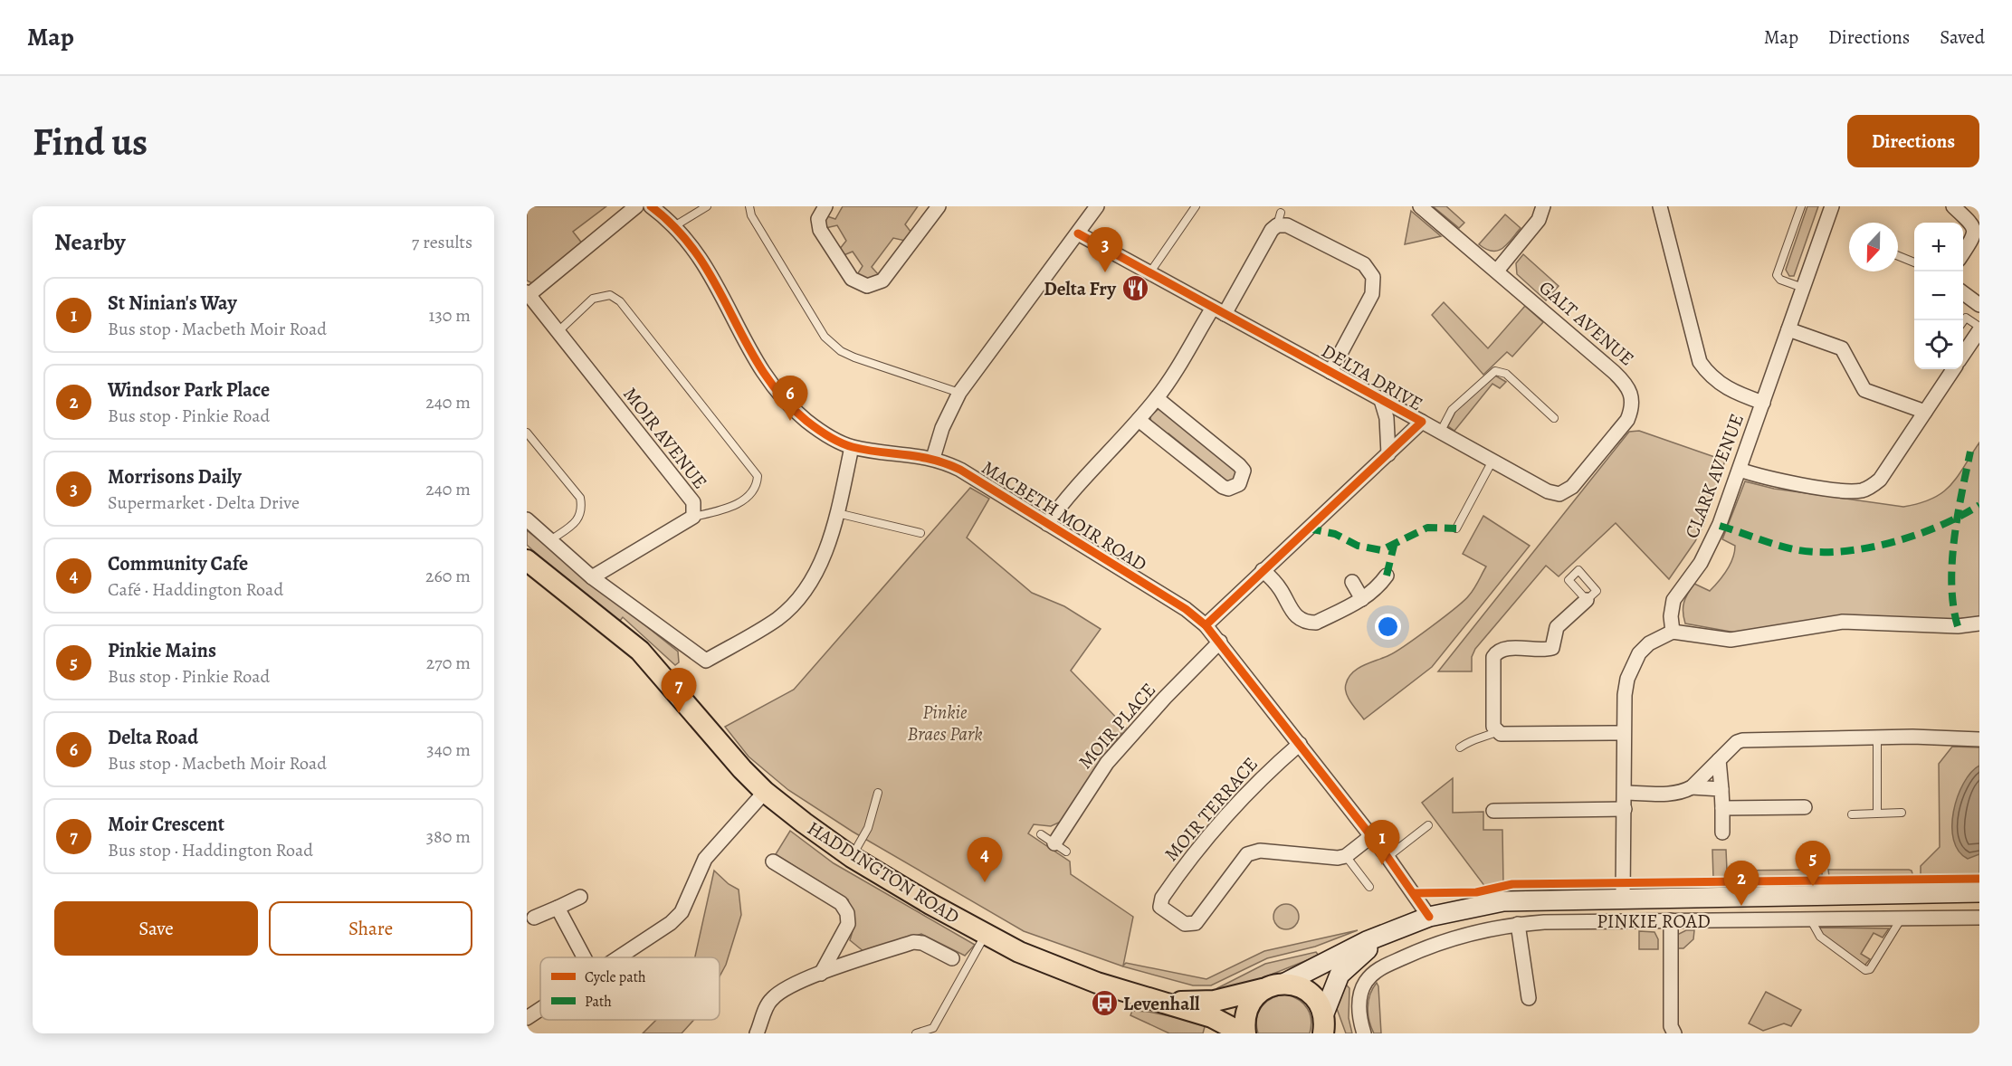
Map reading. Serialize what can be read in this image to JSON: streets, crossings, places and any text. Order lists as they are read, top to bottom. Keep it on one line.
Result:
{"streets":{"main road":["HADDINGTON ROAD","PINKIE ROAD"],"street":["GALT AVENUE","DELTA DRIVE","MOIR AVENUE","CLARK AVENUE","MACBETH MOIR ROAD","MOIR PLACE","MOIR TERRACE"]},"crossings":[["GALT AVENUE","DELTA DRIVE"],["DELTA DRIVE","MACBETH MOIR ROAD"],["MACBETH MOIR ROAD","MOIR PLACE"],["MACBETH MOIR ROAD","MOIR TERRACE"],["MACBETH MOIR ROAD","PINKIE ROAD"],["HADDINGTON ROAD","PINKIE ROAD"]],"parks":["Pinkie Braes Park"],"places":{"restaurant":["Delta Fry"],"bus stop":["Levenhall"]},"legend":["Cycle path","Path"],"north":"bottom","page":{"header":"Map","nav":["Map","Directions","Saved"],"buttons":["Directions",["Save","Share"]],"title":"Find us","heading":["Nearby","7 results"],"map_buttons":["+","−"],"pins":["3","6","7","1","4","5","2"],"list":[{"mark":"1","name":"St Ninian's Way","note":"Bus stop · Macbeth Moir Road","value":"130 m"},{"mark":"2","name":"Windsor Park Place","note":"Bus stop · Pinkie Road","value":"240 m"},{"mark":"3","name":"Morrisons Daily","note":"Supermarket · Delta Drive","value":"240 m"},{"mark":"4","name":"Community Cafe","note":"Café · Haddington Road","value":"260 m"},{"mark":"5","name":"Pinkie Mains","note":"Bus stop · Pinkie Road","value":"270 m"},{"mark":"6","name":"Delta Road","note":"Bus stop · Macbeth Moir Road","value":"340 m"},{"mark":"7","name":"Moir Crescent","note":"Bus stop · Haddington Road","value":"380 m"}]}}
